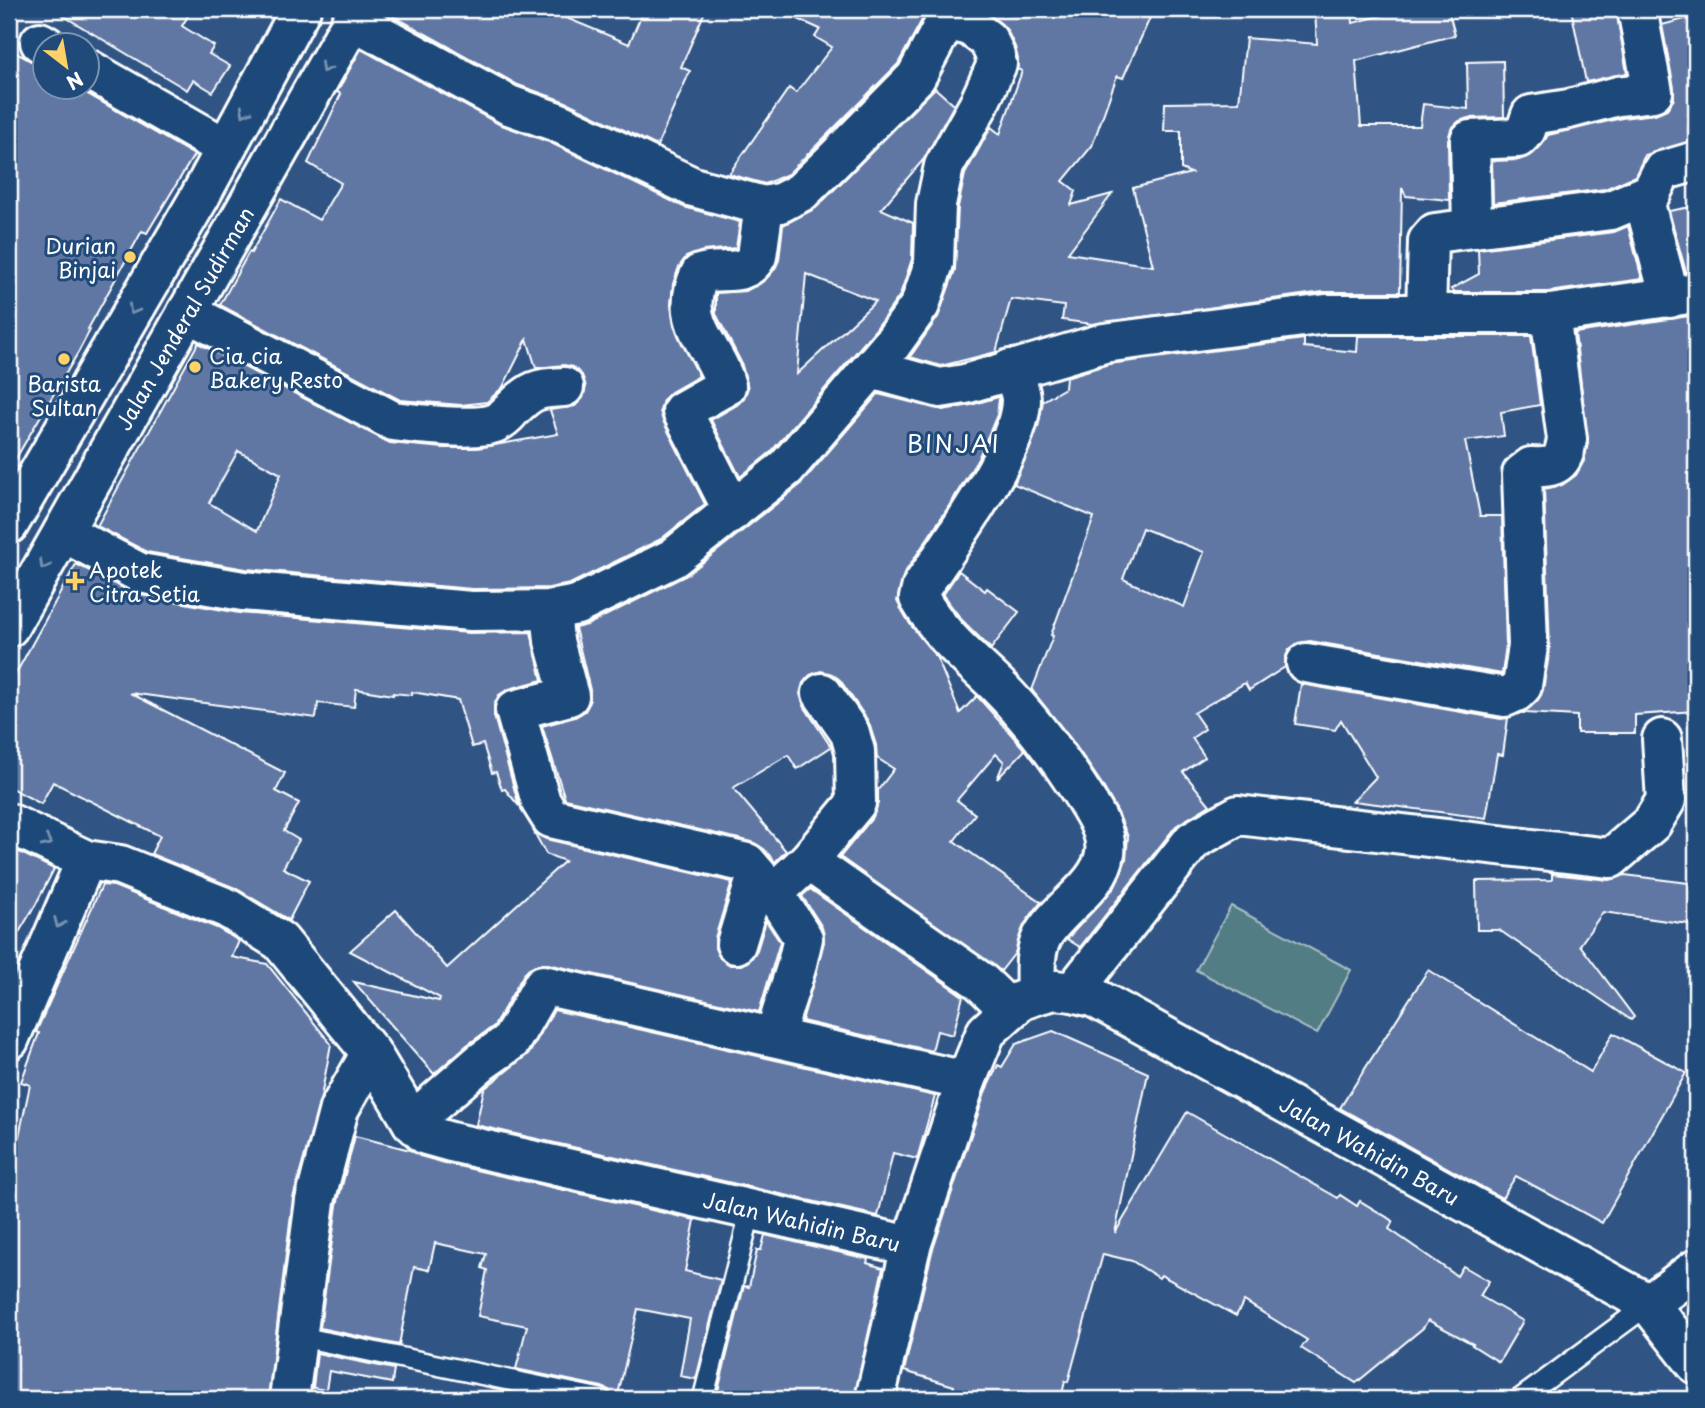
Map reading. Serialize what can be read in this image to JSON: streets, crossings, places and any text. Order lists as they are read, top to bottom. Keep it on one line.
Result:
{"streets":{"street":["Jalan Jenderal Sudirman","Jalan Wahidin Baru"]},"districts":["BINJAI"],"places":{"other":["Durian Binjai","Barista Sultan","Cia cia Bakery Resto"],"health":["Apotek Citra Setia"]},"north":"bottom right"}
